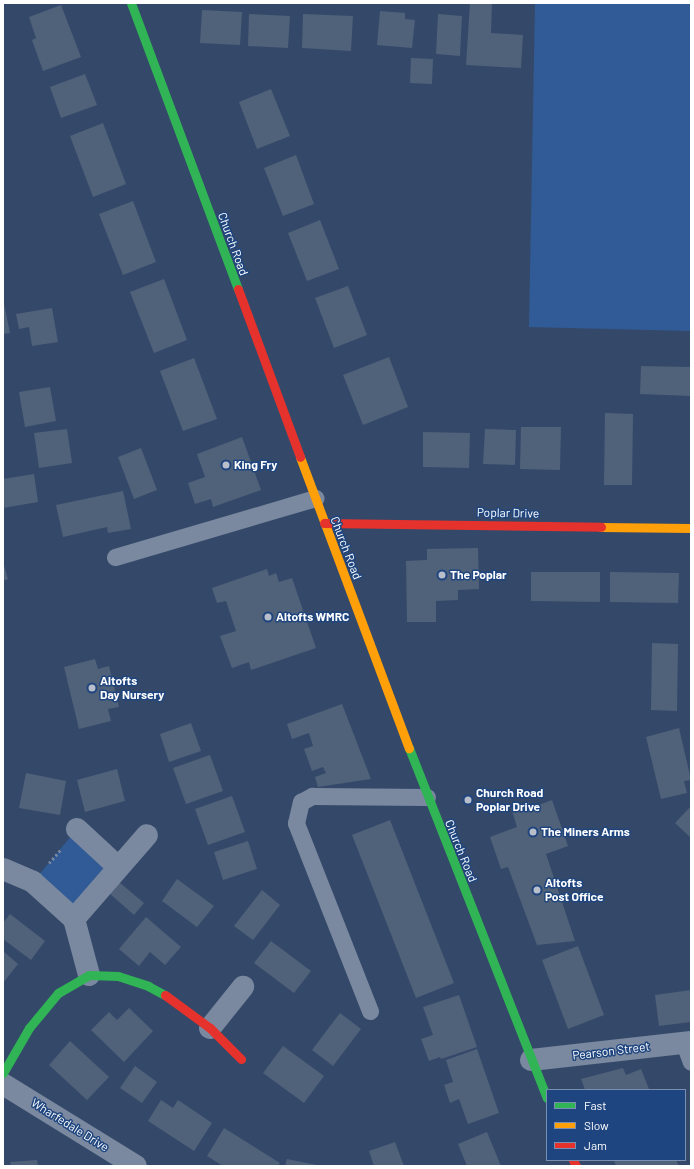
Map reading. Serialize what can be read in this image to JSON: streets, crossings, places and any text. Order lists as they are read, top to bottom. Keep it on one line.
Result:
{"streets":{"street":["Church Road","Poplar Drive","Pearson Street","Wharfedale Drive"]},"crossings":[["Church Road","Poplar Drive"],["Church Road","Pearson Street"]],"places":["King Fry","The Poplar","Altofts WMRC","Altofts Day Nursery","Church Road Poplar Drive","The Miners Arms","Altofts Post Office"],"legend":["Fast","Slow","Jam"]}
